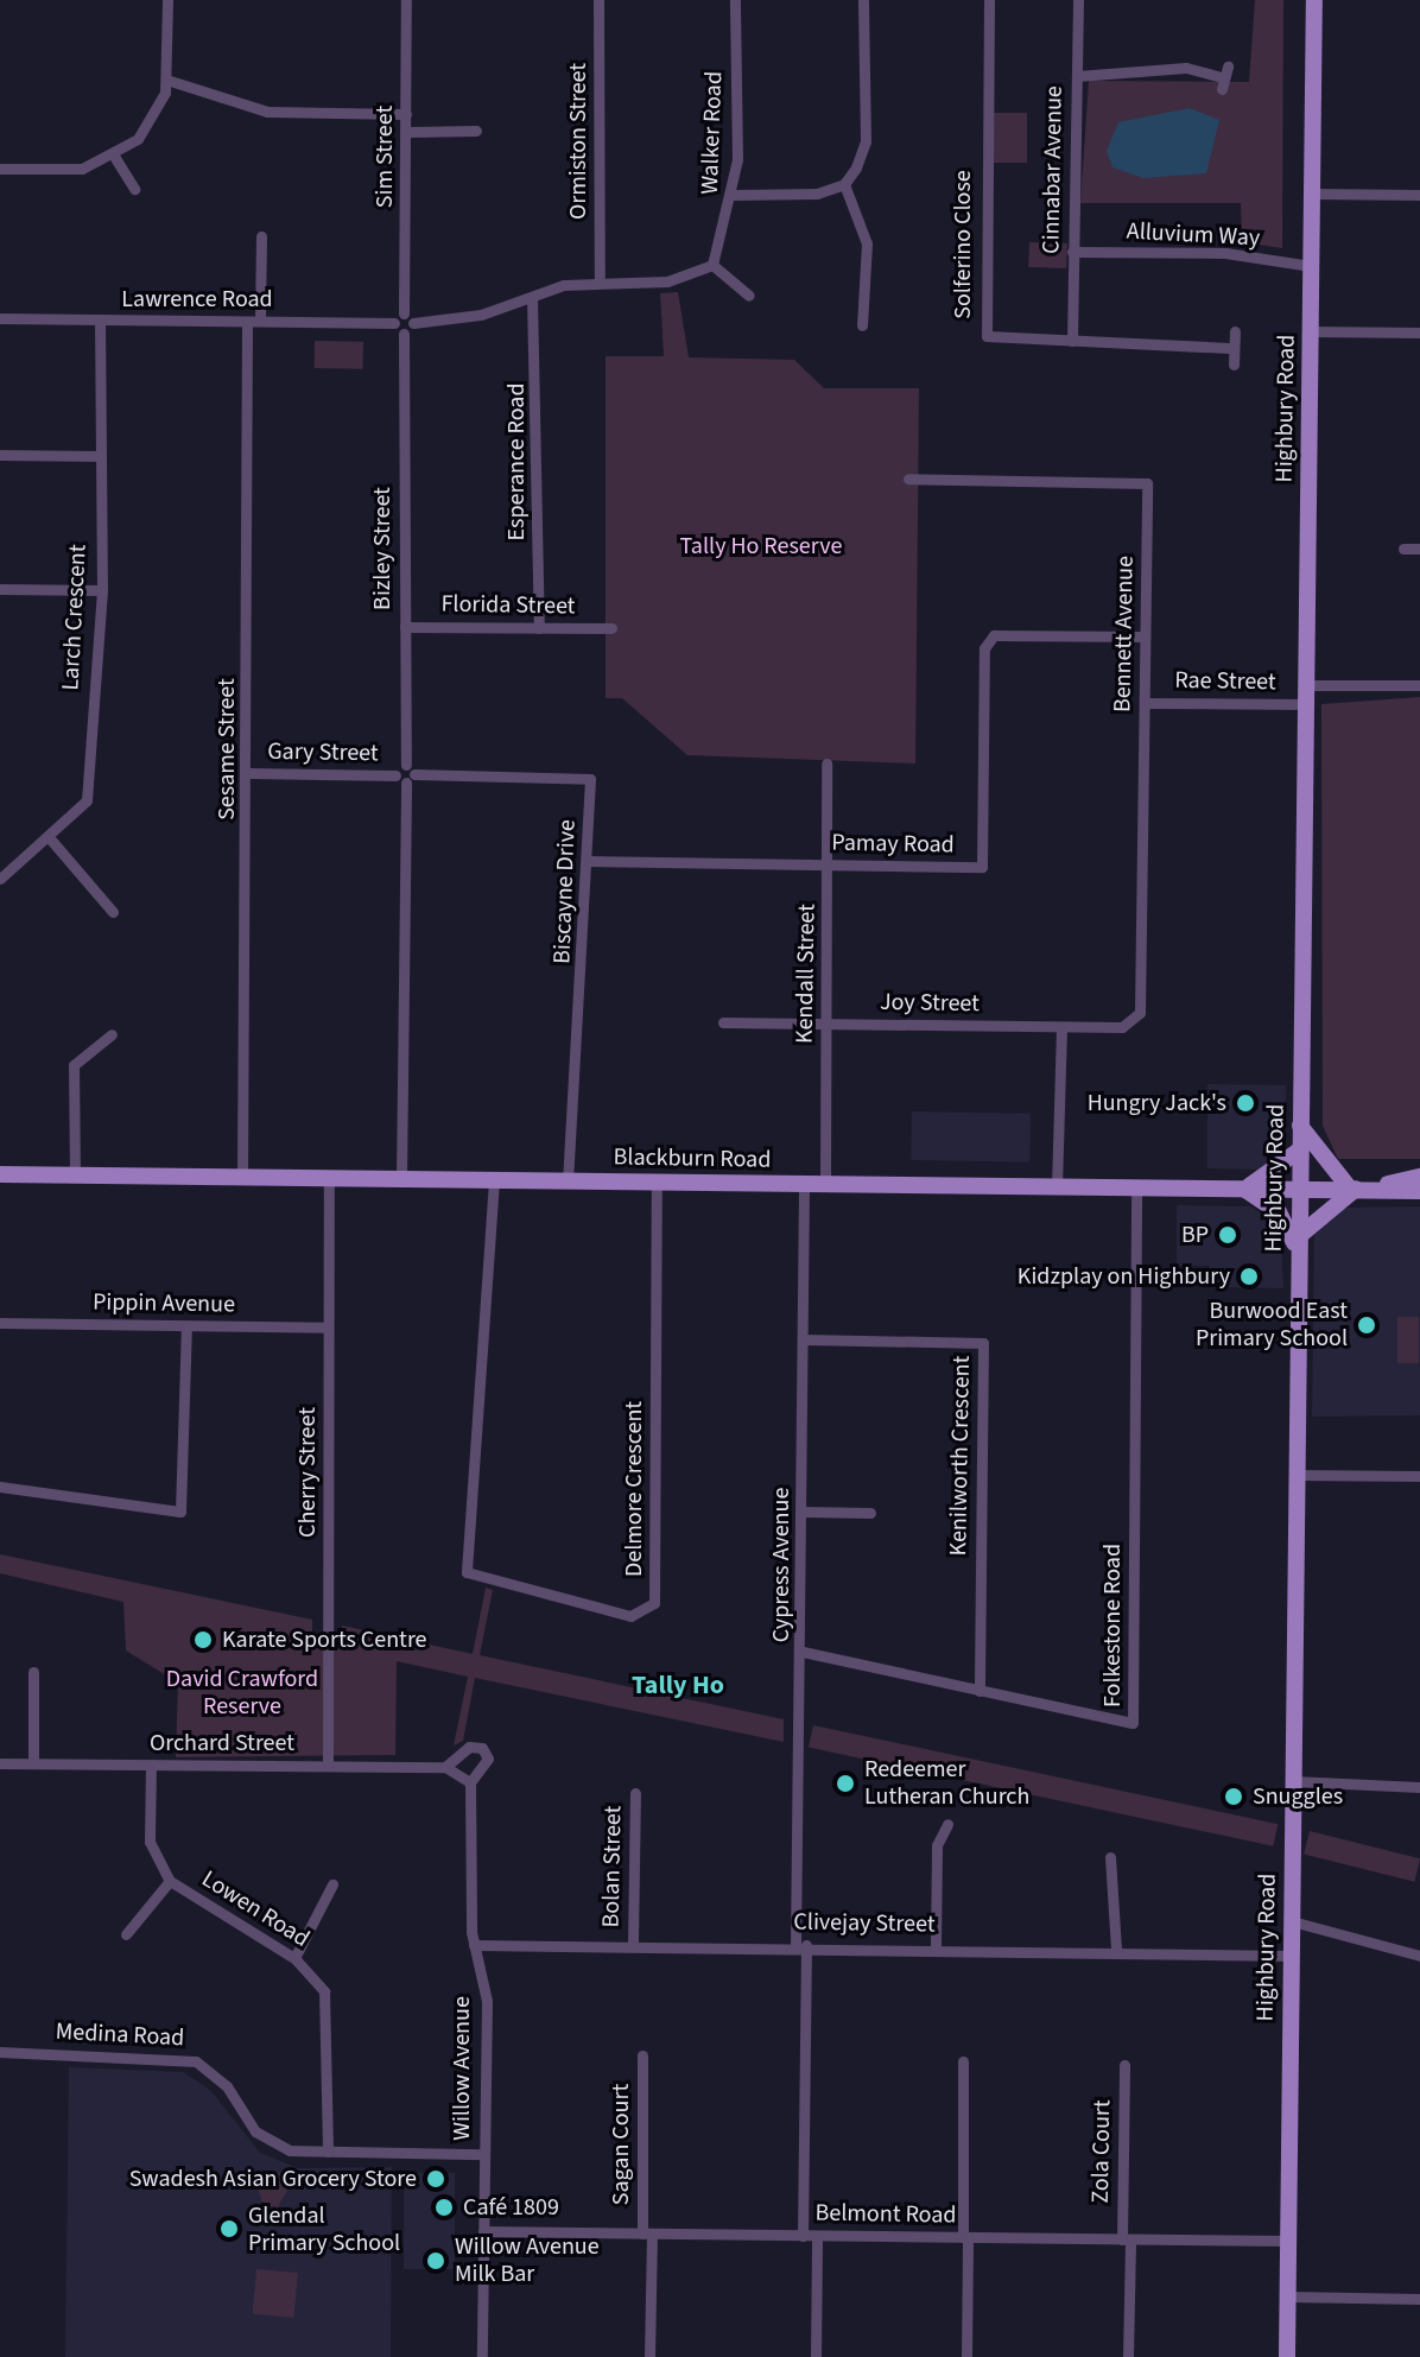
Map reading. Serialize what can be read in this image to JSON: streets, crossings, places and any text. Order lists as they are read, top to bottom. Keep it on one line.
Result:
{"streets":{"main road":["Highbury Road","Blackburn Road"],"street":["Walker Road","Ormiston Street","Sim Street","Cinnabar Avenue","Alluvium Way","Solferino Close","Lawrence Road","Esperance Road","Bizley Street","Florida Street","Larch Crescent","Bennett Avenue","Rae Street","Sesame Street","Gary Street","Pamay Road","Biscayne Drive","Kendall Street","Joy Street","Pippin Avenue","Kenilworth Crescent","Cherry Street","Delmore Crescent","Cypress Avenue","Folkestone Road","Orchard Street","Bolan Street","Lowen Road","Clivejay Street","Medina Road","Willow Avenue","Sagan Court","Zola Court","Belmont Road"]},"crossings":[["Cinnabar Avenue","Alluvium Way"],["Cinnabar Avenue","Solferino Close"],["Alluvium Way","Highbury Road"],["Lawrence Road","Larch Crescent"],["Lawrence Road","Sesame Street"],["Highbury Road","Rae Street"],["Highbury Road","Blackburn Road"],["Highbury Road","Clivejay Street"],["Highbury Road","Belmont Road"],["Esperance Road","Florida Street"],["Bizley Street","Florida Street"],["Bizley Street","Gary Street"],["Bizley Street","Biscayne Drive"],["Bizley Street","Blackburn Road"],["Bennett Avenue","Rae Street"],["Bennett Avenue","Pamay Road"],["Bennett Avenue","Joy Street"],["Sesame Street","Gary Street"],["Sesame Street","Blackburn Road"],["Gary Street","Biscayne Drive"],["Pamay Road","Biscayne Drive"],["Pamay Road","Kendall Street"],["Biscayne Drive","Blackburn Road"],["Kendall Street","Joy Street"],["Kendall Street","Blackburn Road"],["Blackburn Road","Cherry Street"],["Blackburn Road","Delmore Crescent"],["Blackburn Road","Cypress Avenue"],["Blackburn Road","Folkestone Road"],["Pippin Avenue","Cherry Street"],["Kenilworth Crescent","Cypress Avenue"],["Kenilworth Crescent","Folkestone Road"],["Cherry Street","Orchard Street"],["Cypress Avenue","Folkestone Road"],["Cypress Avenue","Clivejay Street"],["Cypress Avenue","Belmont Road"],["Orchard Street","Lowen Road"],["Orchard Street","Willow Avenue"],["Bolan Street","Clivejay Street"],["Lowen Road","Medina Road"],["Clivejay Street","Willow Avenue"],["Medina Road","Willow Avenue"],["Willow Avenue","Belmont Road"],["Sagan Court","Belmont Road"],["Zola Court","Belmont Road"]],"districts":["Tally Ho"],"parks":["Tally Ho Reserve","David Crawford Reserve"],"places":["Hungry Jack's","BP","Kidzplay on Highbury","Burwood East Primary School","Karate Sports Centre","Redeemer Lutheran Church","Snuggles","Swadesh Asian Grocery Store","Café 1809","Glendal Primary School","Willow Avenue Milk Bar"]}
